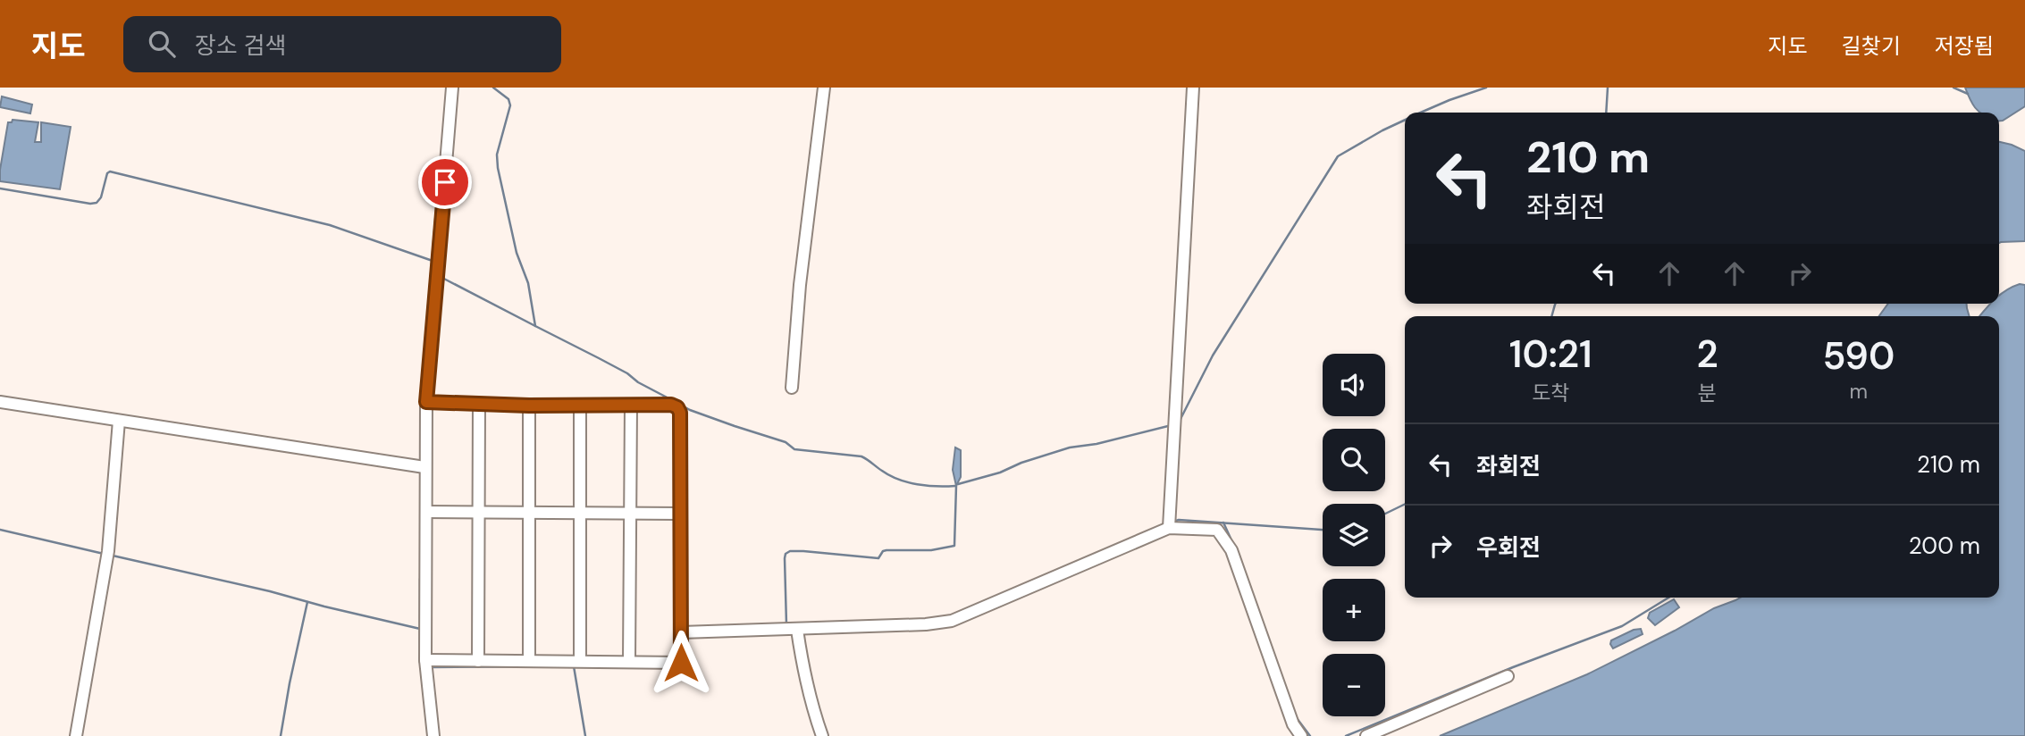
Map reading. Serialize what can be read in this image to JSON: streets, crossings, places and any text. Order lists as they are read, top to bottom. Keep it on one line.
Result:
{"page":{"header":"지도","search":"장소 검색","nav":["지도","길찾기","저장됨"],"turn":["210 m","좌회전"],"eta":["10:21","도착","2","분","590","m"],"map_buttons":["+","−"],"list":[{"name":"좌회전","value":"210 m"},{"name":"우회전","value":"200 m"}]}}
